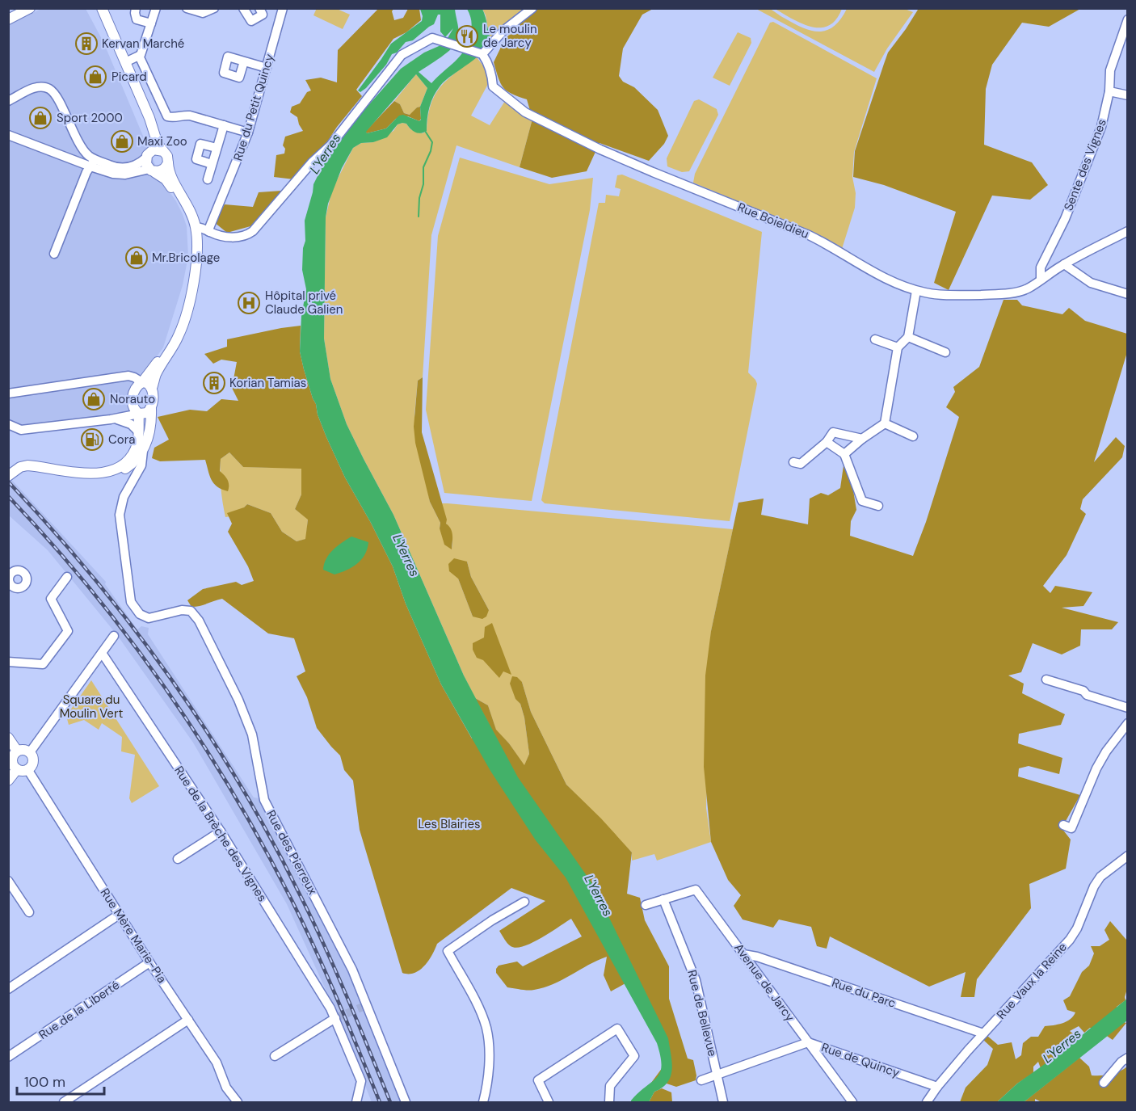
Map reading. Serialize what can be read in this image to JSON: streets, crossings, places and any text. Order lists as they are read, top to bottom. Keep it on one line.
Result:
{"streets":{"street":["Rue du Petit Quincy","Sente des Vignes","Rue Boieldieu","Rue de la Brèche des Vignes","Rue des Pierreux","Rue Mère Marie-Pia","Rue Vaux la Reine","Avenue de Jarcy","Rue du Parc","Rue de la Liberté","Rue de Bellevue","Rue de Quincy"]},"crossings":[["Sente des Vignes","Rue Boieldieu"],["Rue Mère Marie-Pia","Rue de la Liberté"],["Rue Vaux la Reine","Rue du Parc"],["Rue Vaux la Reine","Rue de Quincy"],["Avenue de Jarcy","Rue du Parc"],["Avenue de Jarcy","Rue de Bellevue"],["Avenue de Jarcy","Rue de Quincy"],["Rue de Bellevue","Rue de Quincy"]],"water":["L'Yerres"],"parks":["Square du Moulin Vert","Les Blairies"],"places":{"restaurant":["Le moulin de Jarcy"],"building":["Kervan Marché","Korian Tamias"],"shop":["Picard","Sport 2000","Maxi Zoo","Mr.Bricolage","Norauto"],"hospital":["Hôpital privé Claude Galien"],"fuel station":["Cora"]},"scale_bar":"100 m"}
